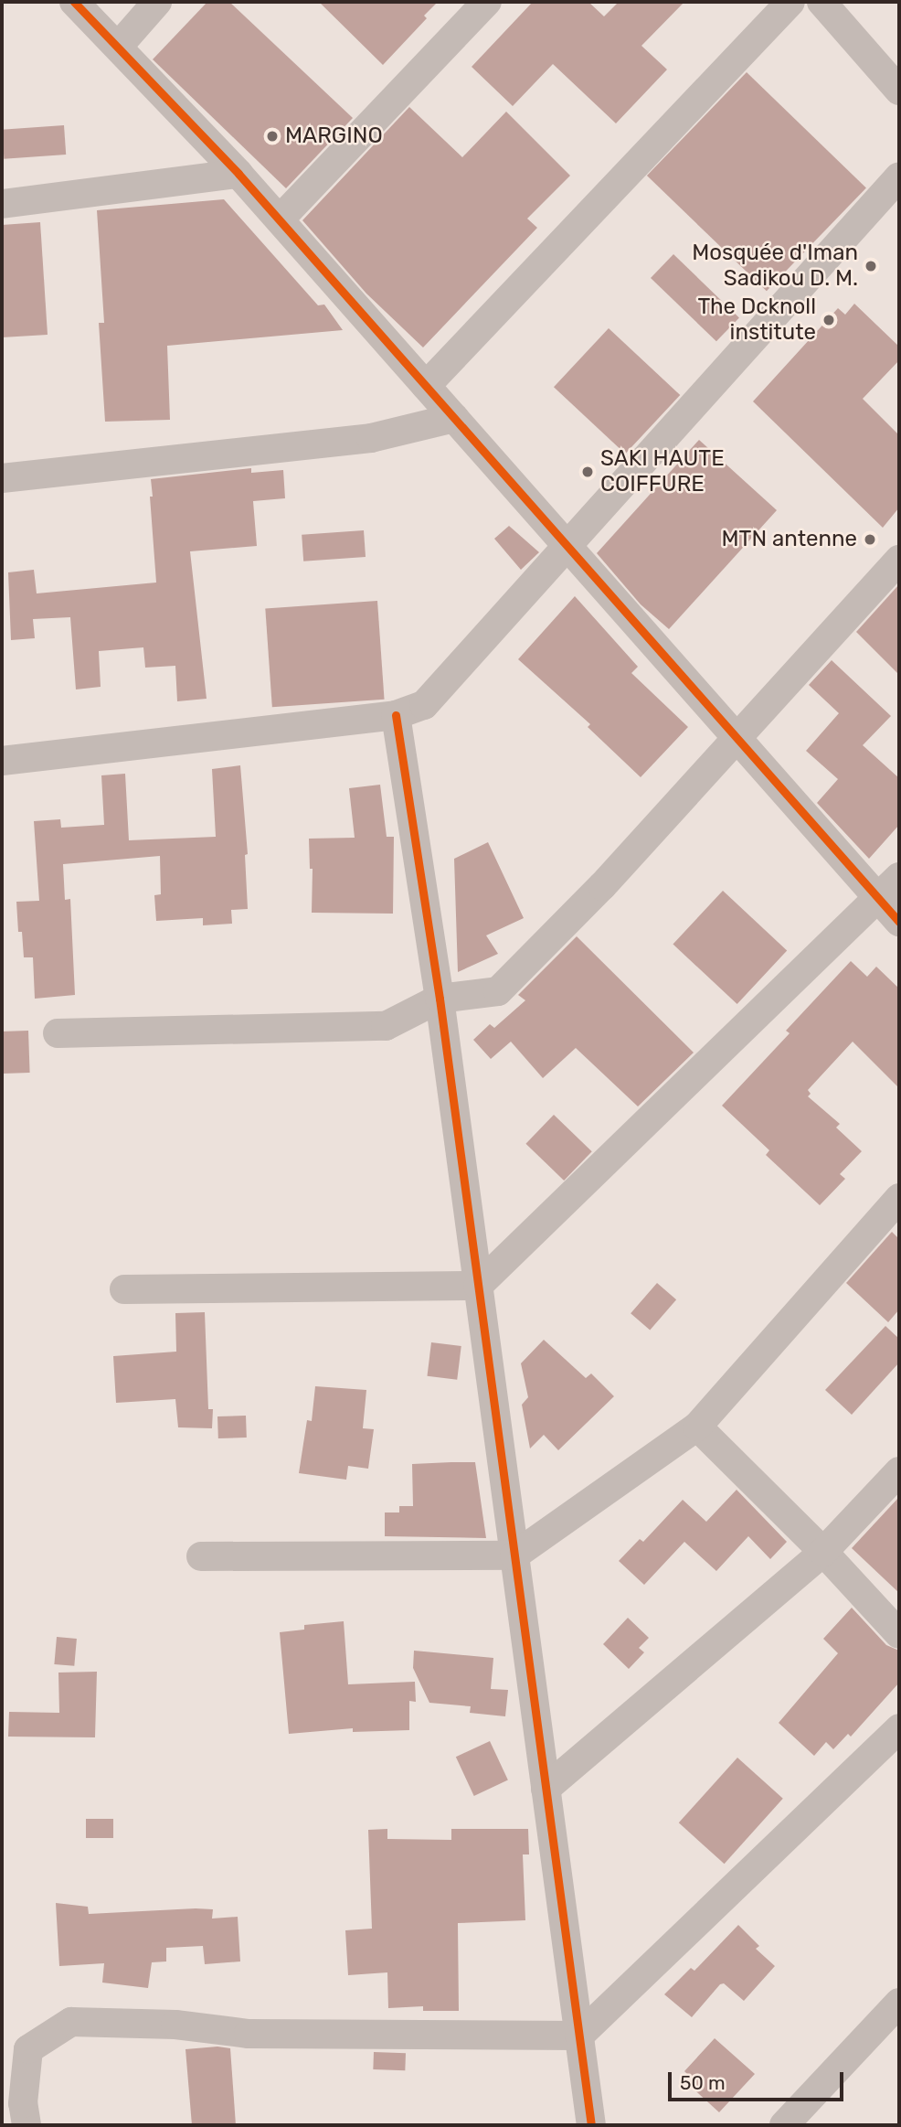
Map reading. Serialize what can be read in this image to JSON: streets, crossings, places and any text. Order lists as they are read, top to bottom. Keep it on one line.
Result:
{"places":["MARGINO","Mosquée d'Iman Sadikou D. M.","The Dcknoll institute","SAKI HAUTE COIFFURE","MTN antenne"],"scale_bar":"50 m"}
